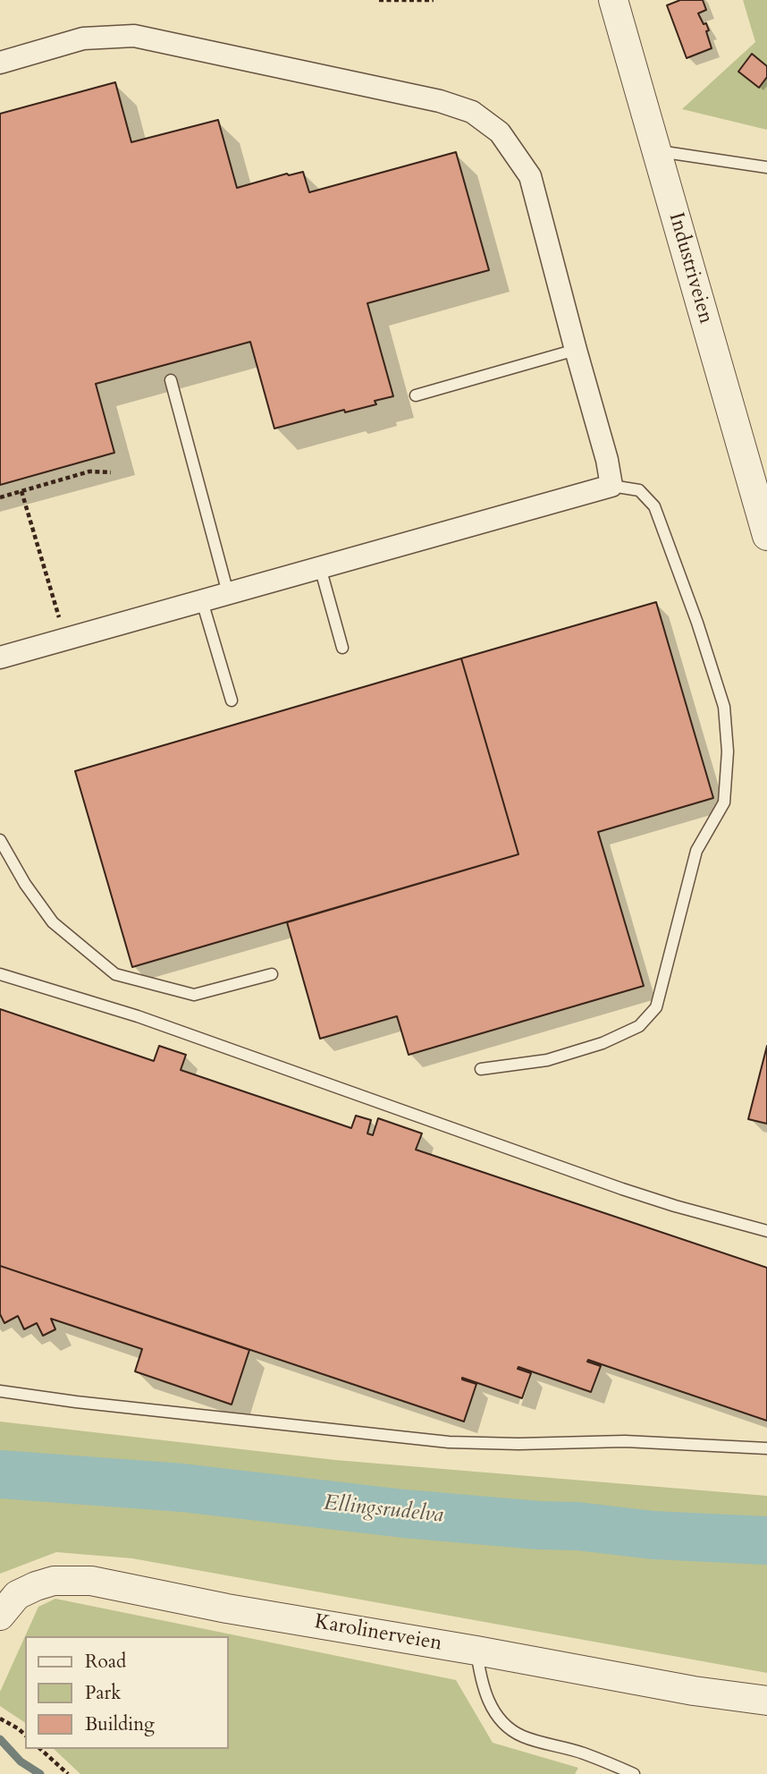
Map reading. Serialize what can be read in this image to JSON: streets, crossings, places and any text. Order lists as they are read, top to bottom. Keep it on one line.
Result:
{"streets":{"street":["Industriveien","Karolinerveien"]},"water":["Ellingsrudelva"],"legend":["Road","Park","Building"]}
